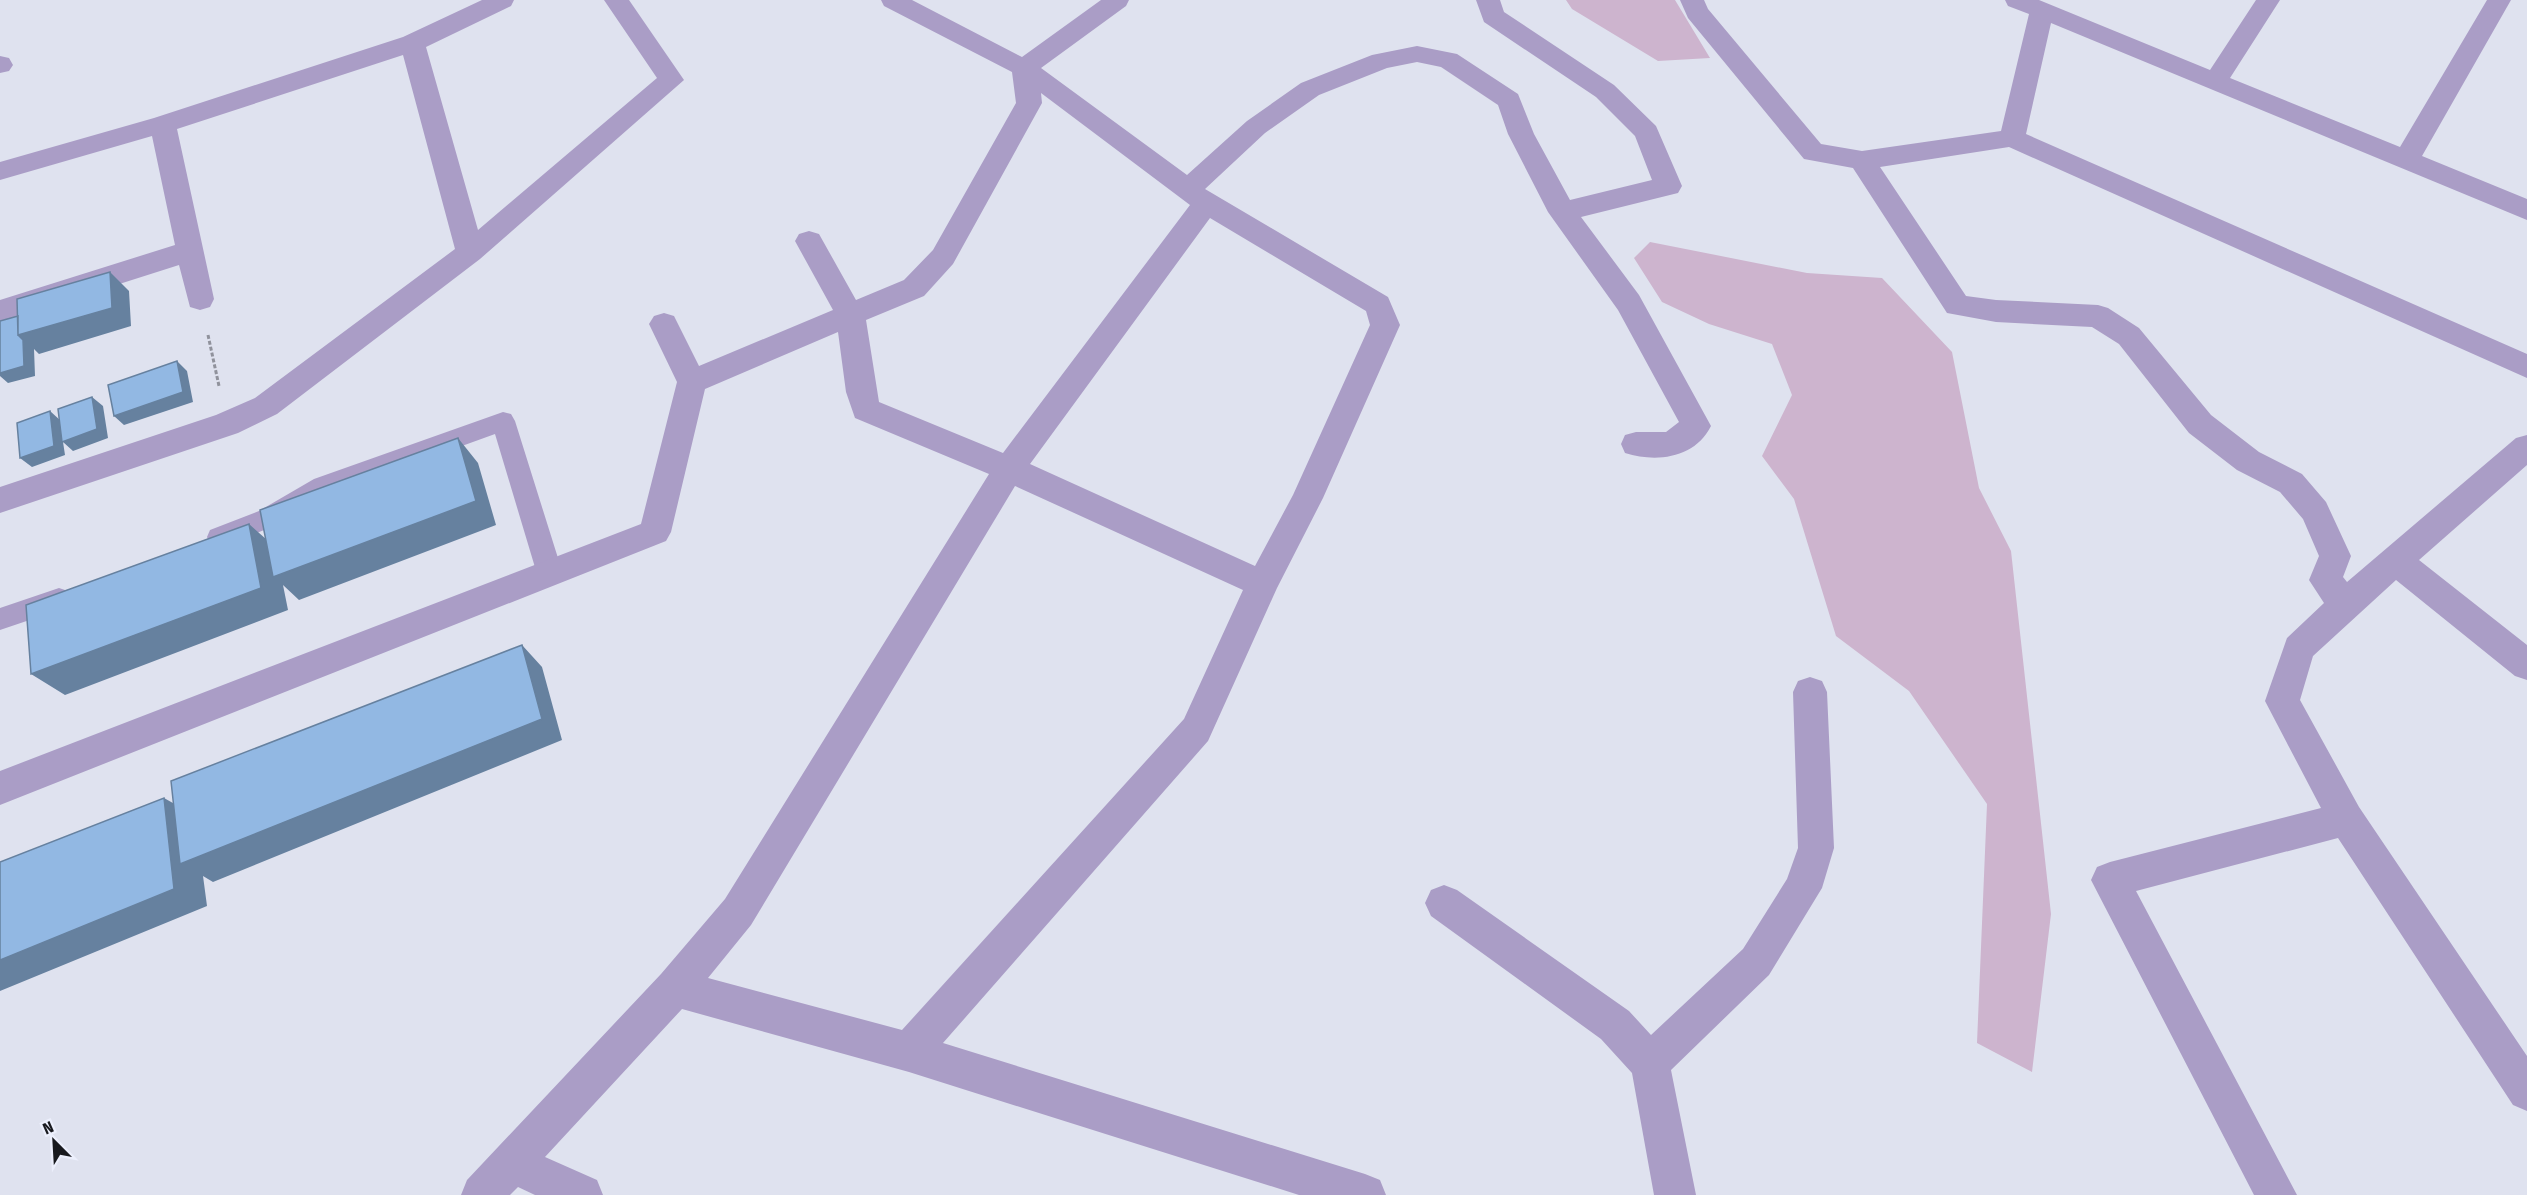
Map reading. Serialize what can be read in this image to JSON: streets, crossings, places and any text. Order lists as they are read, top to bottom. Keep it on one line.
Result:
{"north":"top left"}
